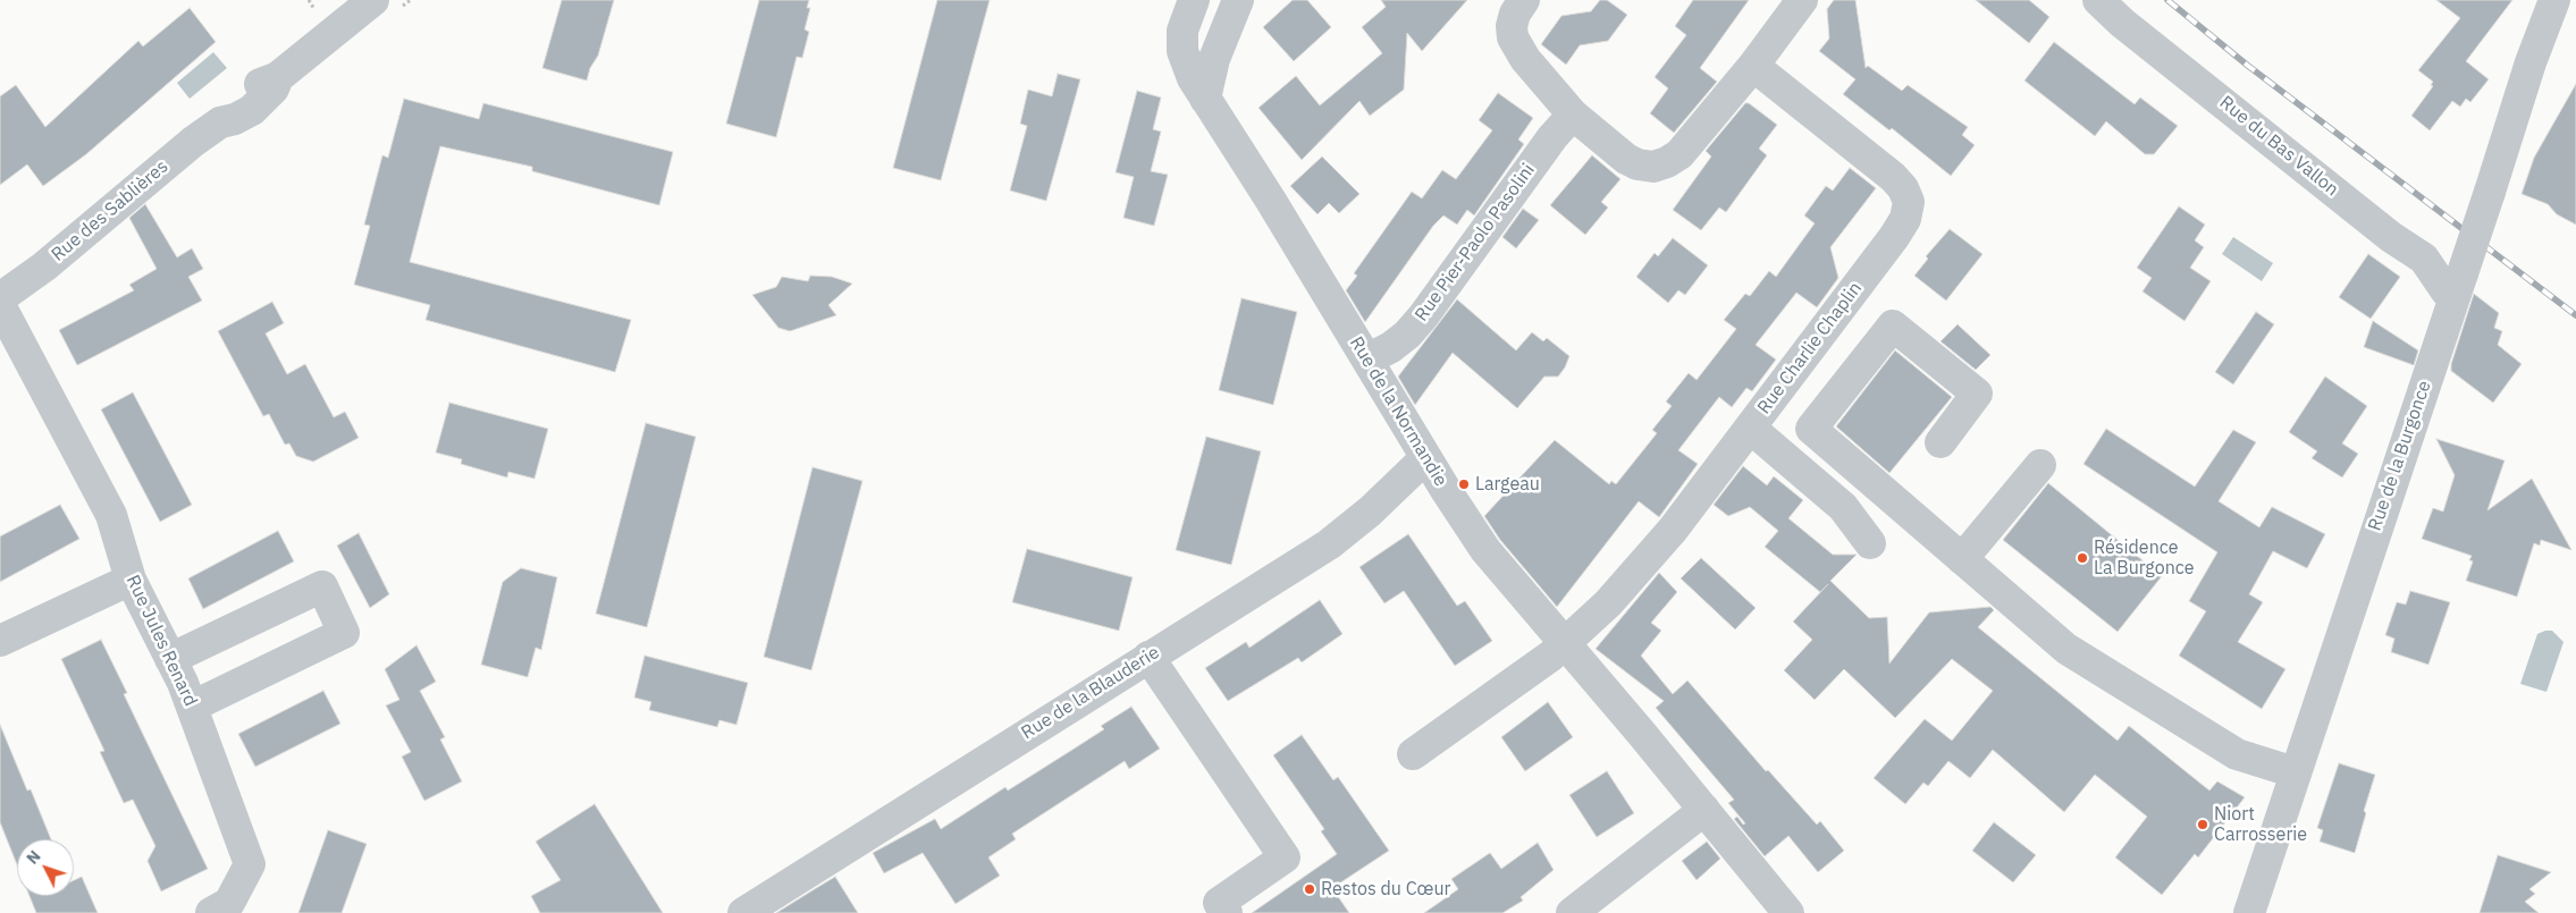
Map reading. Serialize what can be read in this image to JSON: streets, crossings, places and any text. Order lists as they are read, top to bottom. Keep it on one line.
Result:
{"streets":{"street":["Rue du Bas Vallon","Rue des Sablières","Rue Pier-Paolo Pasolini","Rue Charlie Chaplin","Rue de la Normandie","Rue de la Burgonce","Rue Jules Renard","Rue de la Blauderie"]},"crossings":[["Rue du Bas Vallon","Rue de la Burgonce"],["Rue Pier-Paolo Pasolini","Rue de la Normandie"],["Rue Charlie Chaplin","Rue de la Normandie"],["Rue de la Normandie","Rue de la Blauderie"]],"places":["Largeau","Résidence La Burgonce","Niort Carrosserie","Restos du Cœur"],"north":"top left"}
